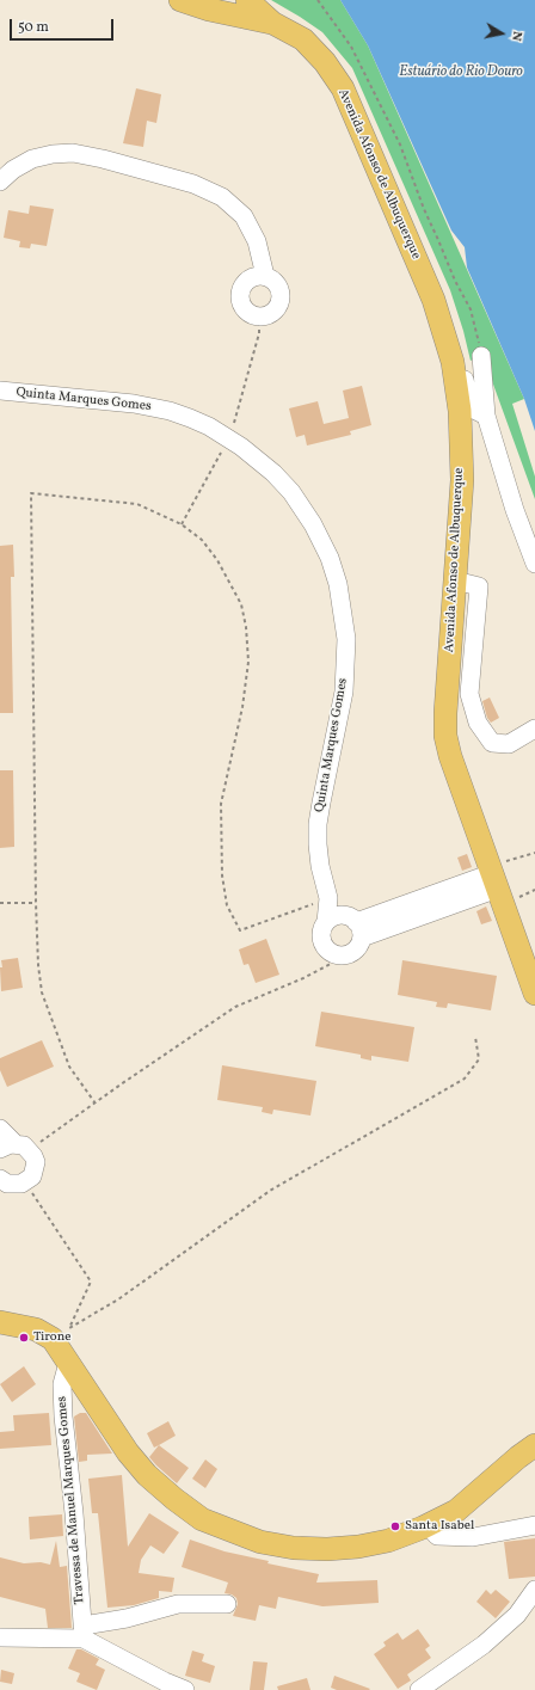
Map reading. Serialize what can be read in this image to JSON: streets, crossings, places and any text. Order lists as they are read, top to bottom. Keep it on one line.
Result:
{"streets":{"main road":["Avenida Afonso de Albuquerque"],"street":["Quinta Marques Gomes","Travessa de Manuel Marques Gomes"]},"water":["Estuário do Rio Douro"],"places":["Tirone","Santa Isabel"],"scale_bar":"50 m","north":"right"}
